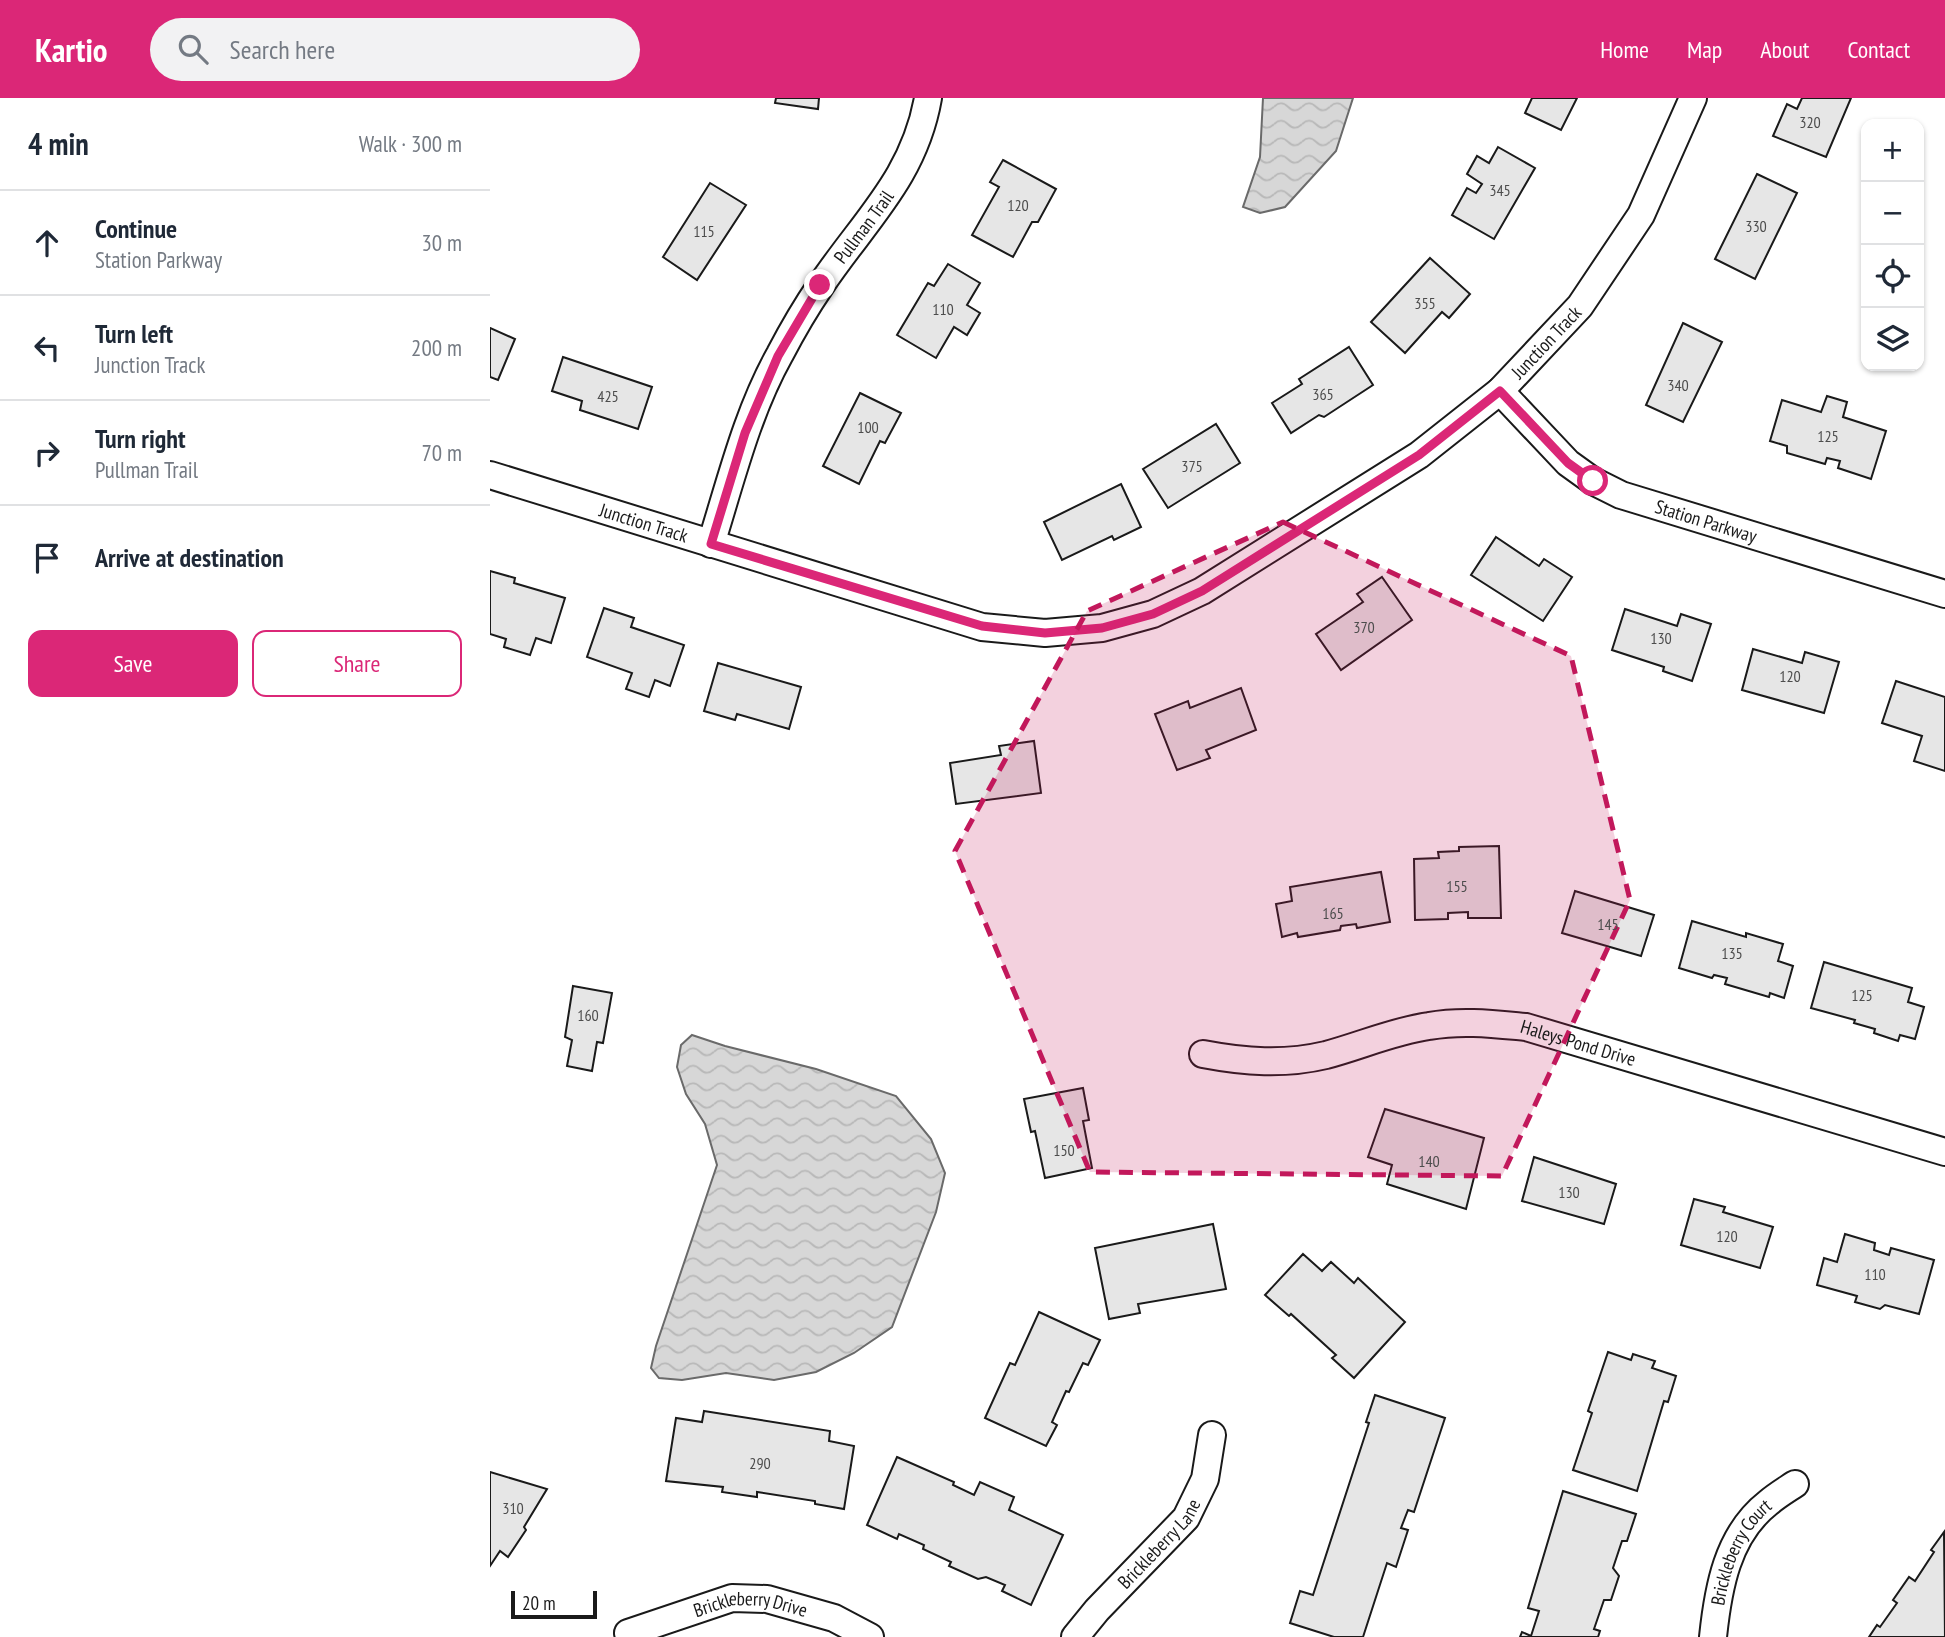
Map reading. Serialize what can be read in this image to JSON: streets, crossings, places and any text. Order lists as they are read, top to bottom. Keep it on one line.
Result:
{"streets":{"street":["Pullman Trail","Junction Track","Station Parkway","Haleys Pond Drive","Brickleberry Lane","Brickleberry Court","Brickleberry Drive"]},"crossings":[["Pullman Trail","Junction Track"],["Junction Track","Station Parkway"]],"house_numbers":["320","345","120","330","115","355","110","340","365","425","100","125","375","370","130","120","155","165","145","135","125","160","150","140","130","120","110","290","310"],"scale_bar":"20 m","page":{"header":"Kartio","search":"Search here","nav":["Home","Map","About","Contact"],"heading":["4 min","Walk · 300 m"],"map_buttons":["+","−"],"list":[["Continue","Station Parkway","30 m"],["Turn left","Junction Track","200 m"],["Turn right","Pullman Trail","70 m"],"Arrive at destination"],"buttons":["Save","Share"],"scale":"20 m"}}
